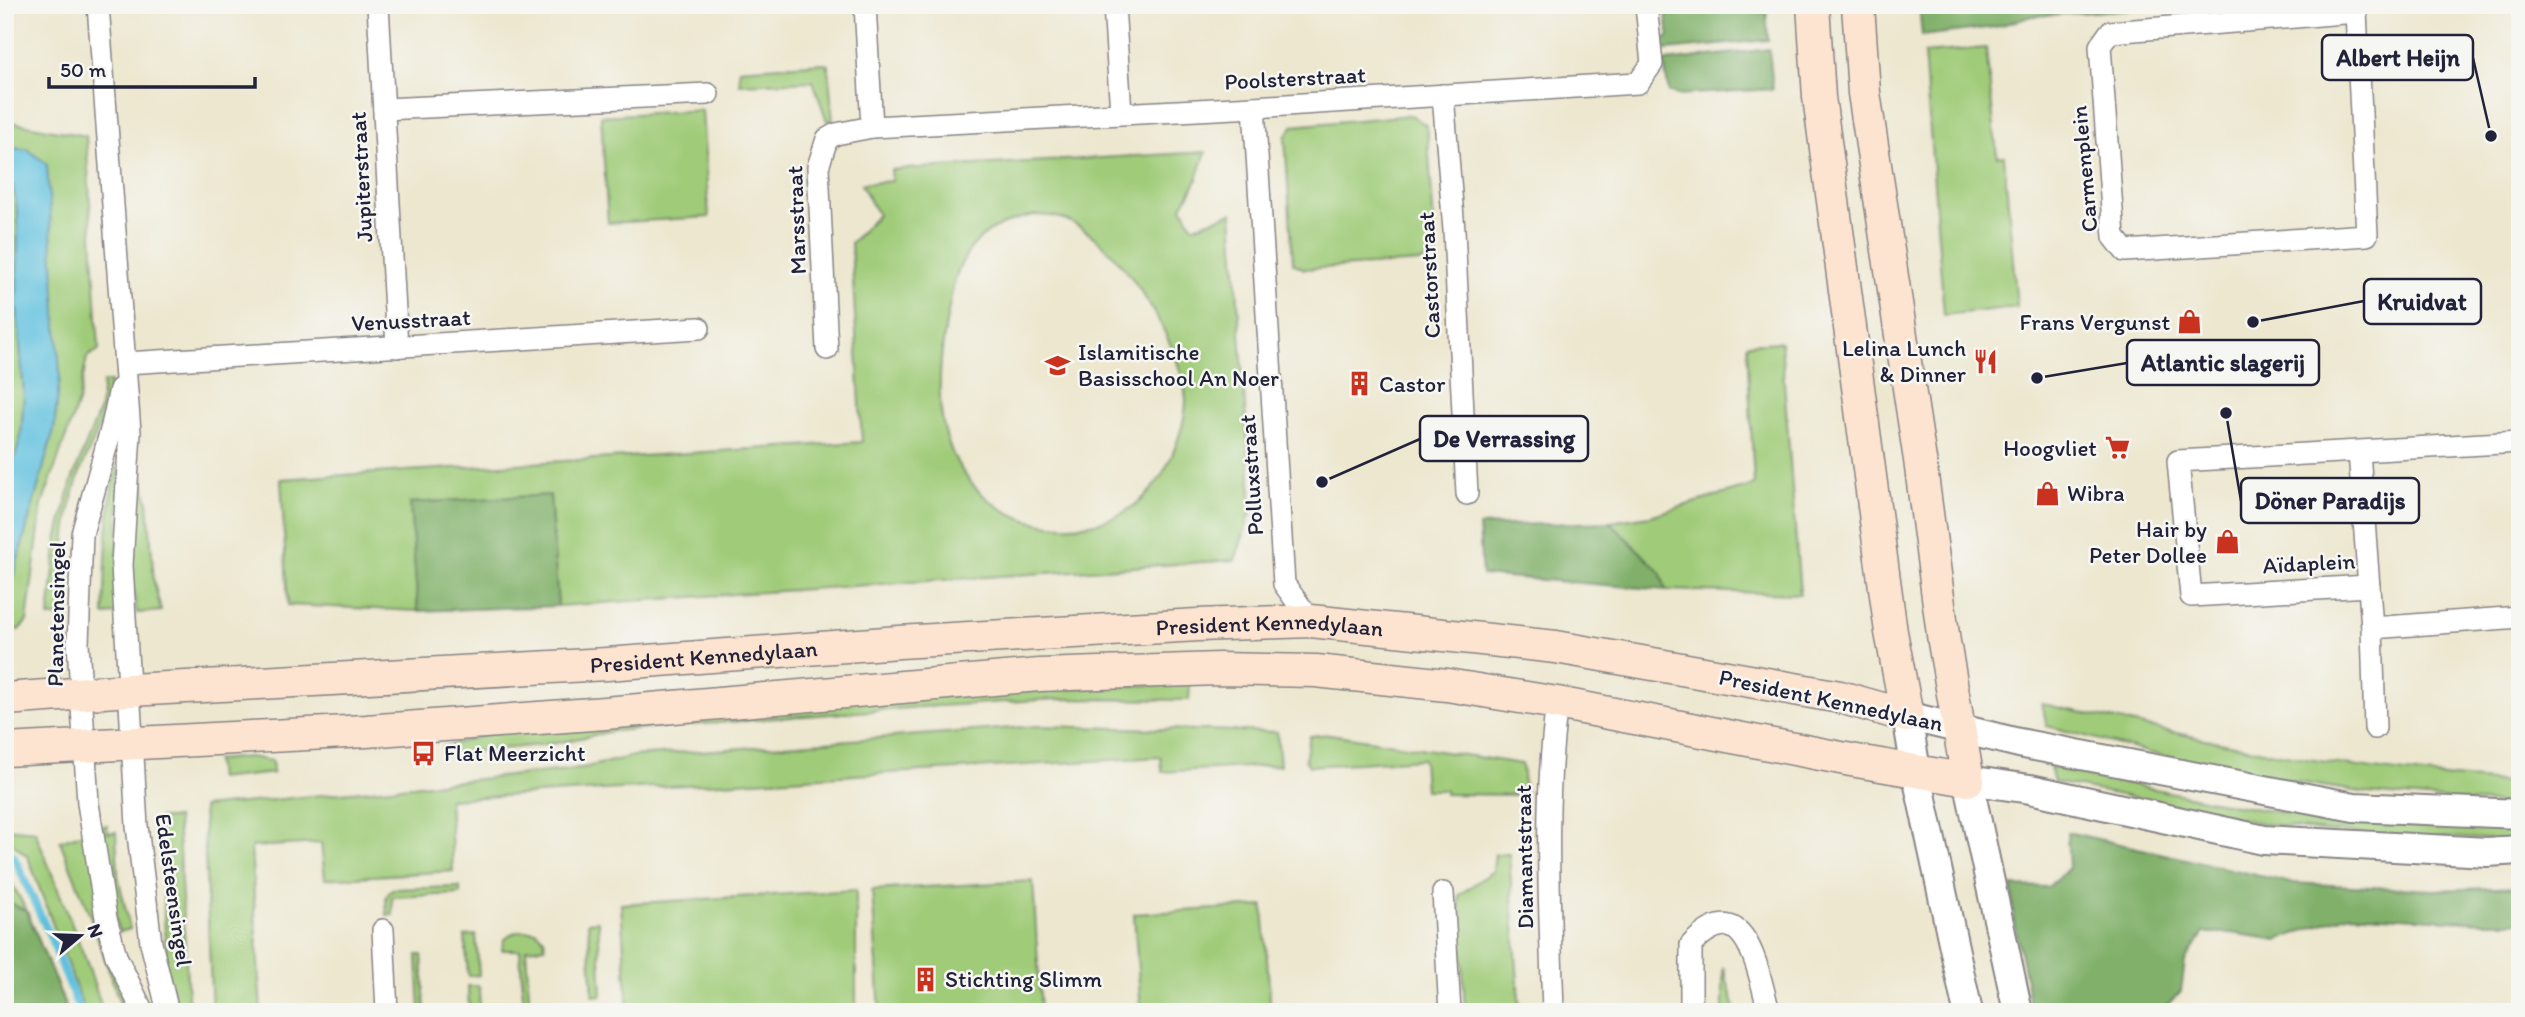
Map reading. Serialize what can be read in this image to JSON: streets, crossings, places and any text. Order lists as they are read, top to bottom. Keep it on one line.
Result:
{"streets":{"main road":["President Kennedylaan"],"street":["Poolsterstraat","Carmenplein","Jupiterstraat","Marsstraat","Castorstraat","Venusstraat","Polluxstraat","Aïdaplein","Planetensingel","Diamantstraat","Edelsteensingel"]},"crossings":[["Poolsterstraat","Marsstraat"],["Poolsterstraat","Castorstraat"],["Poolsterstraat","Polluxstraat"],["Jupiterstraat","Venusstraat"],["Venusstraat","Planetensingel"],["Polluxstraat","President Kennedylaan"],["Planetensingel","President Kennedylaan"],["Planetensingel","Edelsteensingel"],["President Kennedylaan","Diamantstraat"],["President Kennedylaan","Edelsteensingel"]],"places":{"other":["Albert Heijn","Kruidvat","Atlantic slagerij","Döner Paradijs","De Verrassing"],"shop":["Frans Vergunst","Wibra","Hair by Peter Dollee"],"restaurant":["Lelina Lunch & Dinner"],"school or university":["Islamitische Basisschool An Noer"],"building":["Castor","Stichting Slimm"],"supermarket":["Hoogvliet"],"bus stop":["Flat Meerzicht"]},"scale_bar":"50 m","north":"right"}
